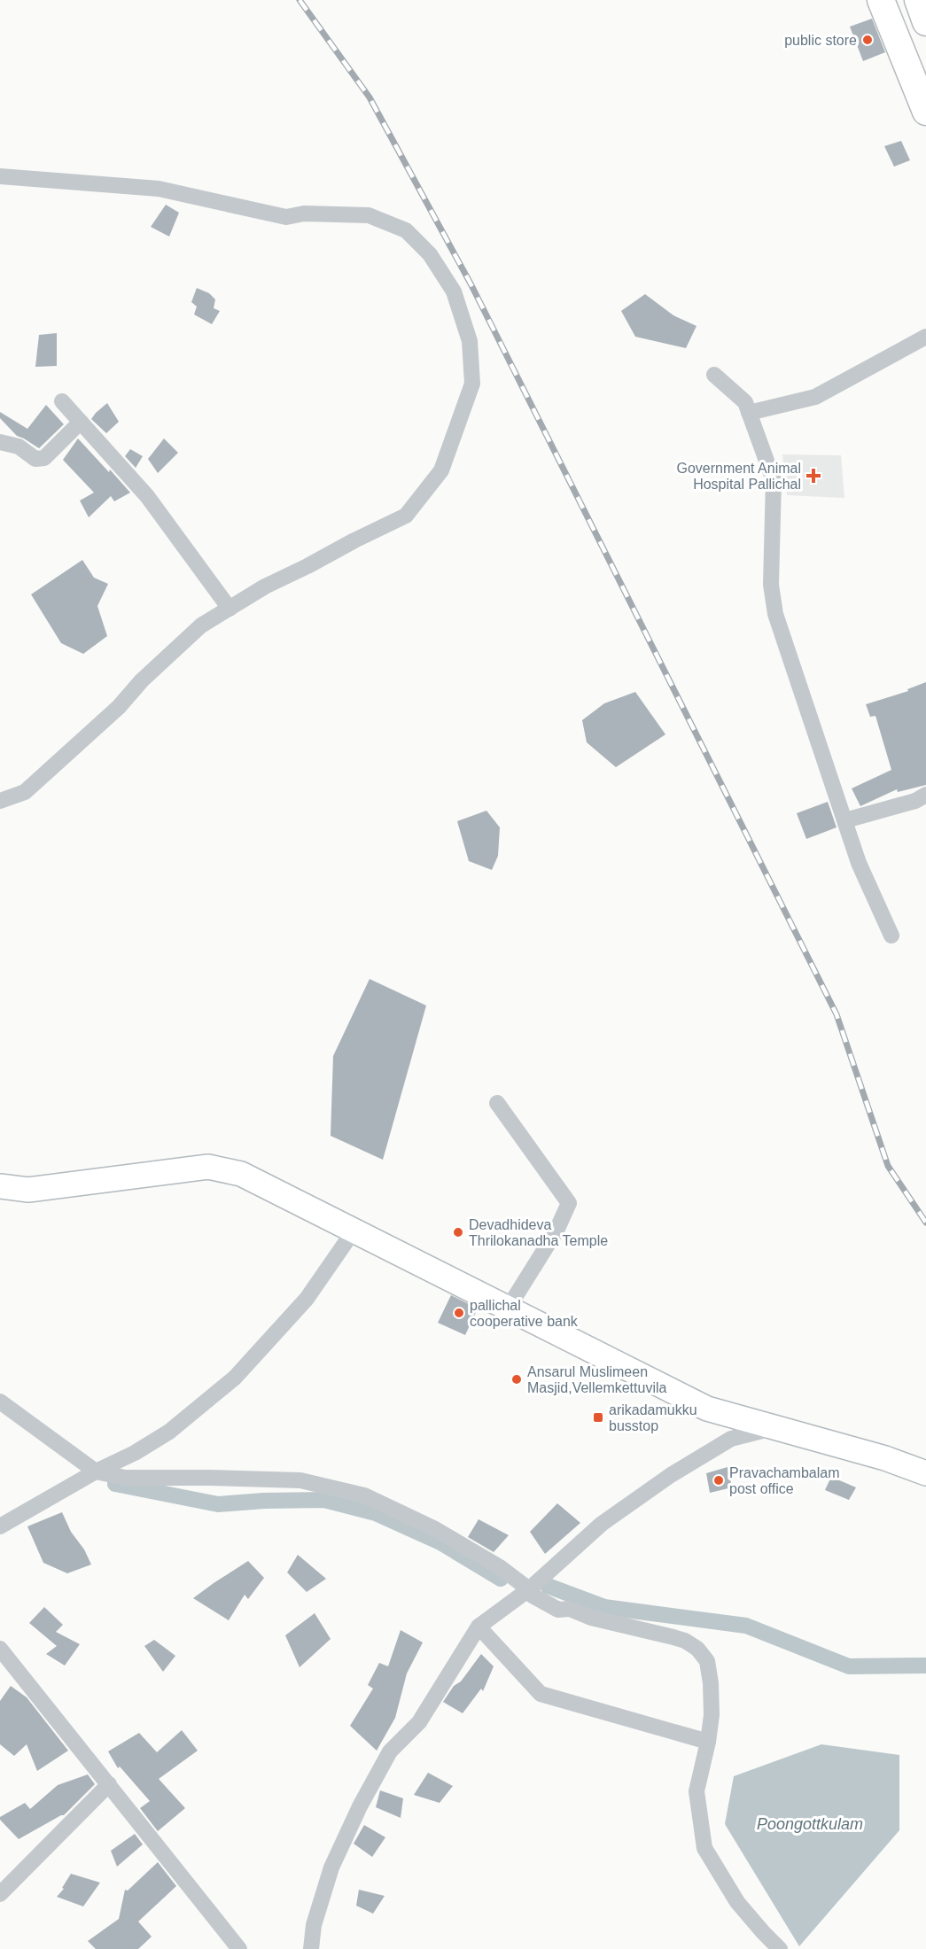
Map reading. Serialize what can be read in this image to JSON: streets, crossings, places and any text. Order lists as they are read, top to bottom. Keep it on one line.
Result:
{"water":["Poongottkulam"],"places":{"other":["public store","Devadhideva Thrilokanadha Temple","pallichal cooperative bank","Ansarul Muslimeen Masjid,Vellemkettuvila","Pravachambalam post office"],"health":["Government Animal Hospital Pallichal"],"transit":["arikadamukku busstop"]}}
